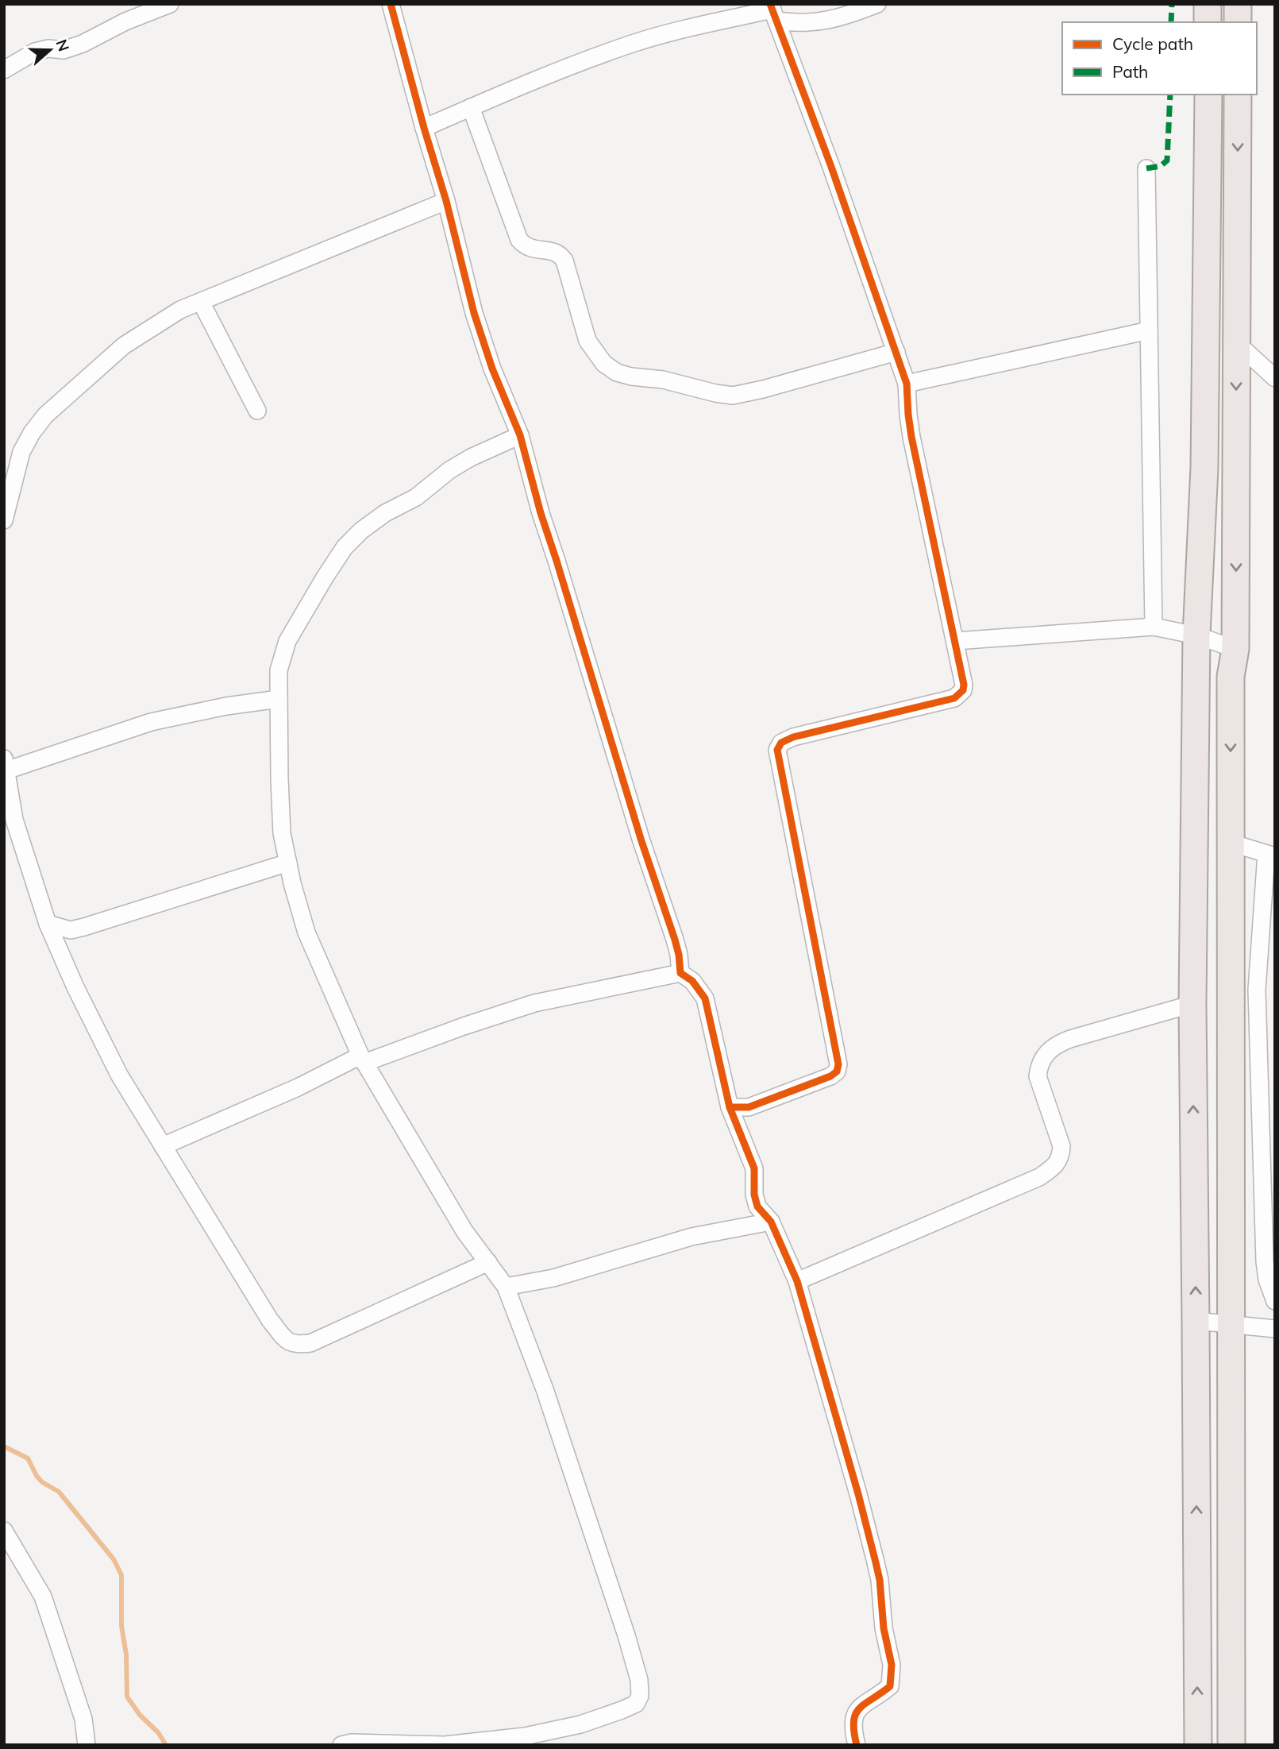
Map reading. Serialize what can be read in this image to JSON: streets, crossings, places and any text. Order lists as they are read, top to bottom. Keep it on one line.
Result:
{"legend":["Cycle path","Path"],"north":"right"}
